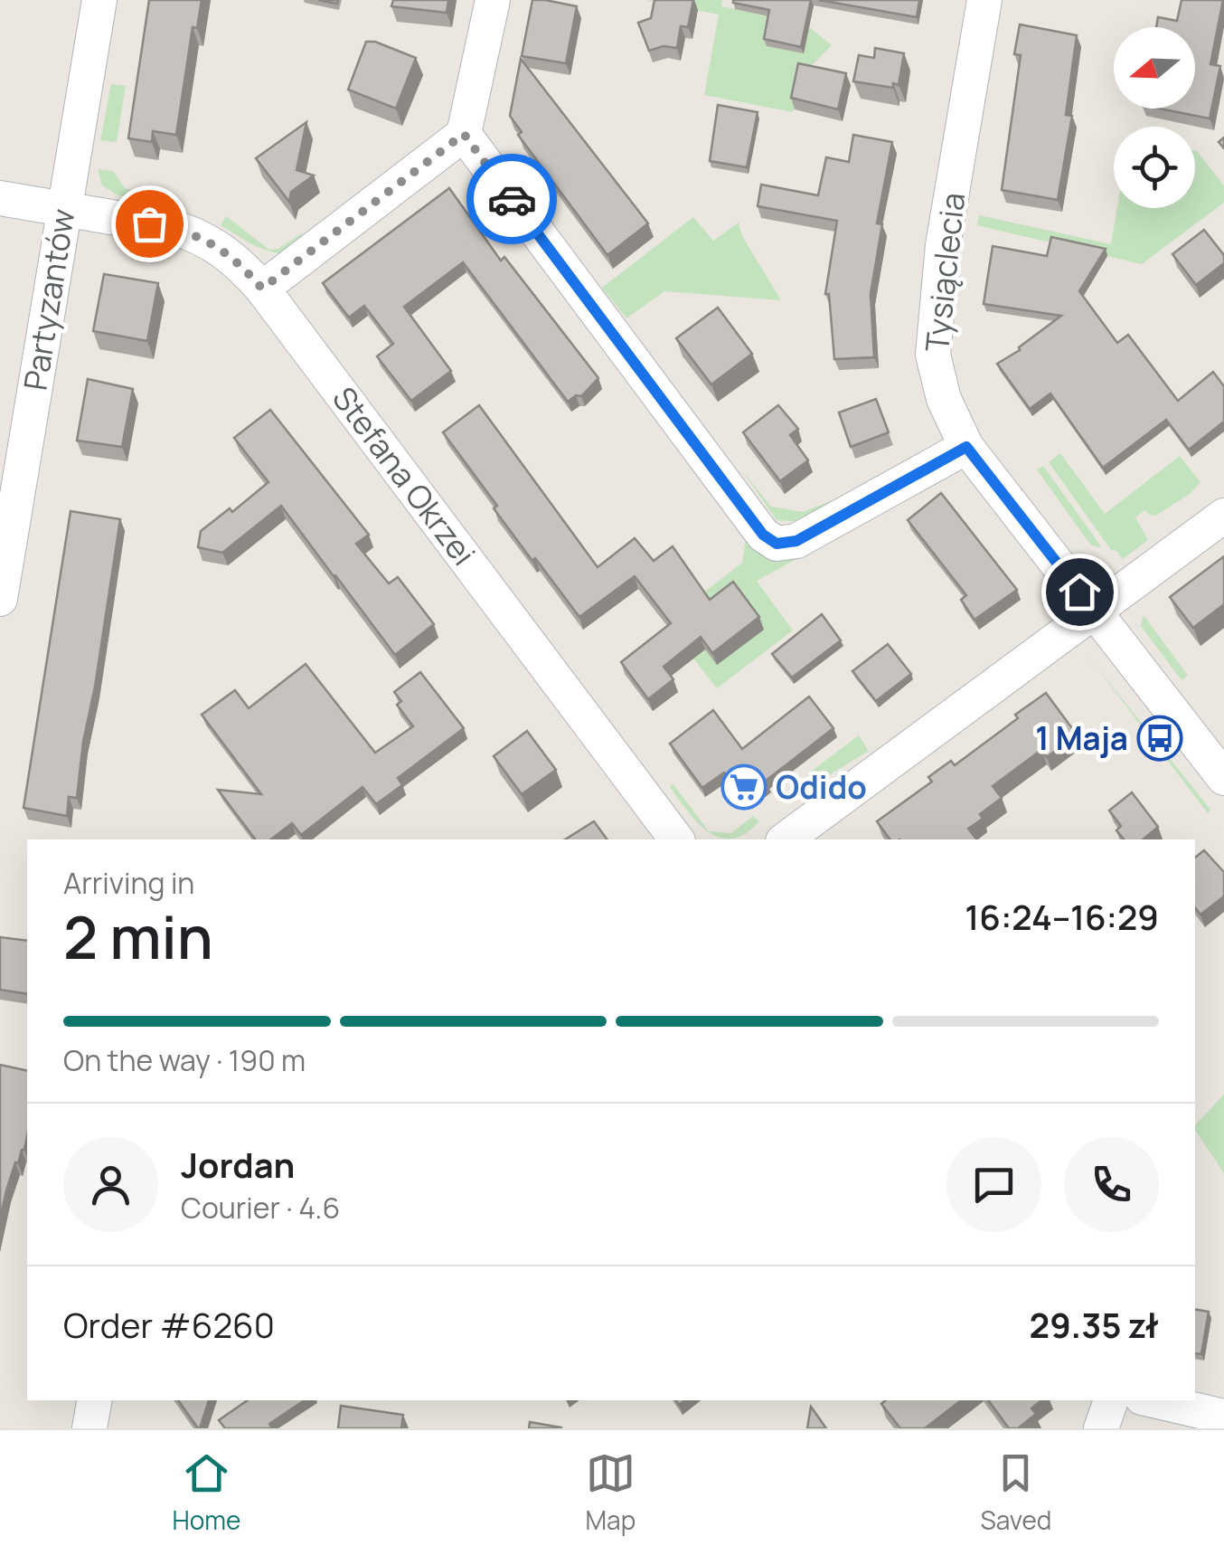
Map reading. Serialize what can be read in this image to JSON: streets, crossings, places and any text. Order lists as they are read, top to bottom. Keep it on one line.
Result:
{"streets":{"street":["Tysiąclecia","Partyzantów","Stefana Okrzei"]},"crossings":[["Partyzantów","Stefana Okrzei"]],"places":{"bus stop":["1 Maja"],"supermarket":["Odido"]},"north":"left","page":{"heading":["2 min","Arriving in","16:24–16:29"],"panel":["Jordan","Courier · 4.6","Order #6260","29.35 zł"],"bar":"On the way · 190 m","tabs":["Home","Map","Saved"]}}
